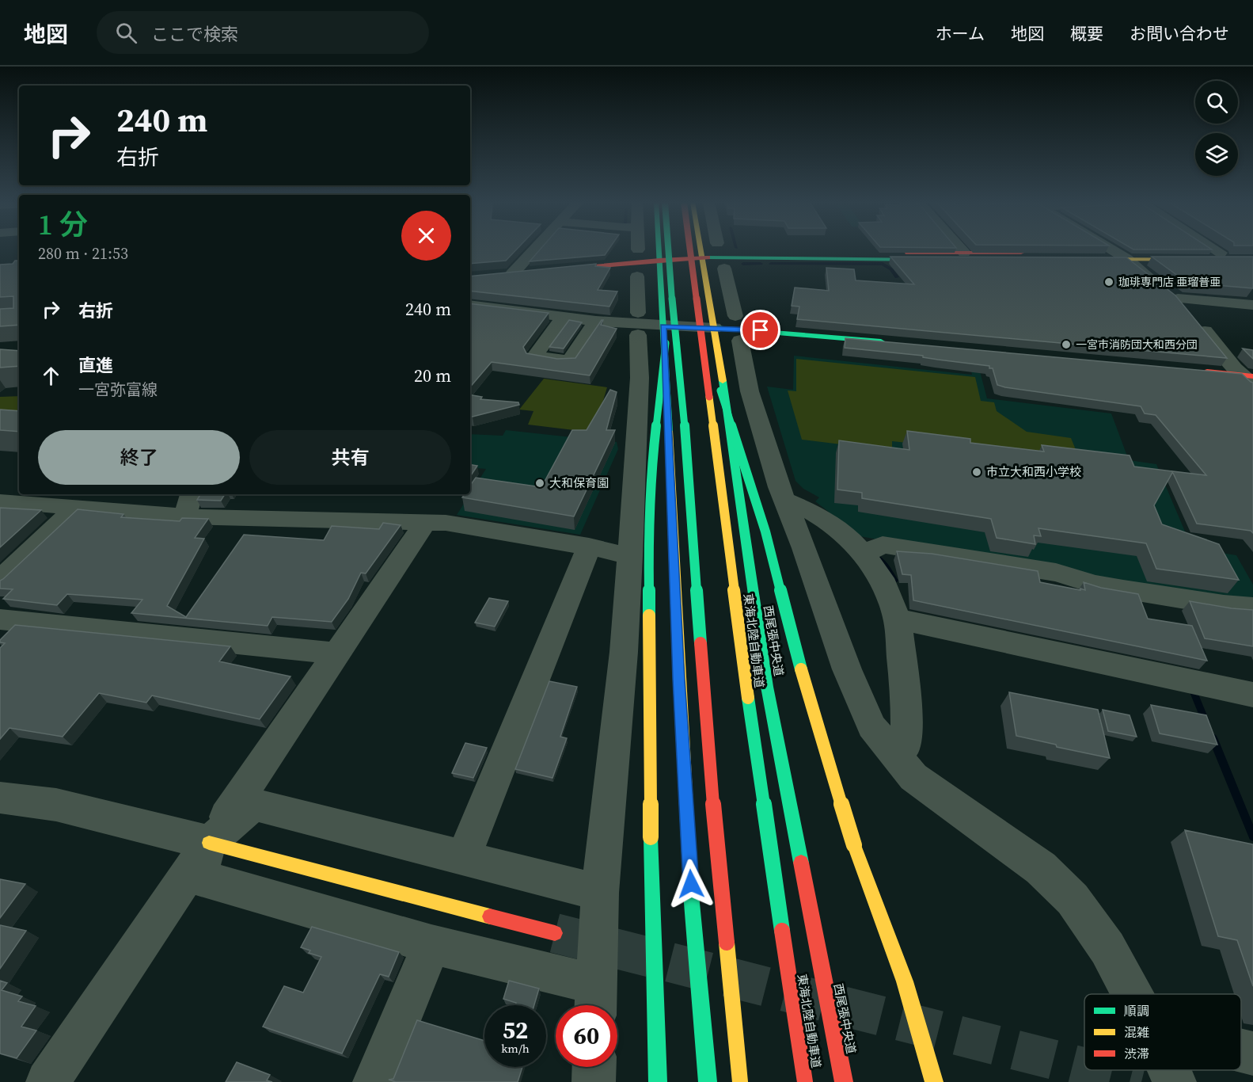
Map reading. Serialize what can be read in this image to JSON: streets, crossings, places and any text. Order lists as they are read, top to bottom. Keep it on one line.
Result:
{"streets":{"main road":["東海北陸自動車道","西尾張中央道"]},"places":["珈琲専門店 亜瑠普亜","一宮市消防団大和西分団","市立大和西小学校","大和保育園"],"legend":["順調","混雑","渋滞"],"page":{"header":"地図","search":"ここで検索","nav":["ホーム","地図","概要","お問い合わせ"],"turn":["240 m","右折"],"heading":["1 分","280 m · 21:53"],"list":[{"name":"右折","value":"240 m"},{"name":"直進","note":"一宮弥富線","value":"20 m"}],"buttons":["終了","共有"],"speed":"52 km/h","limit":"60"}}
